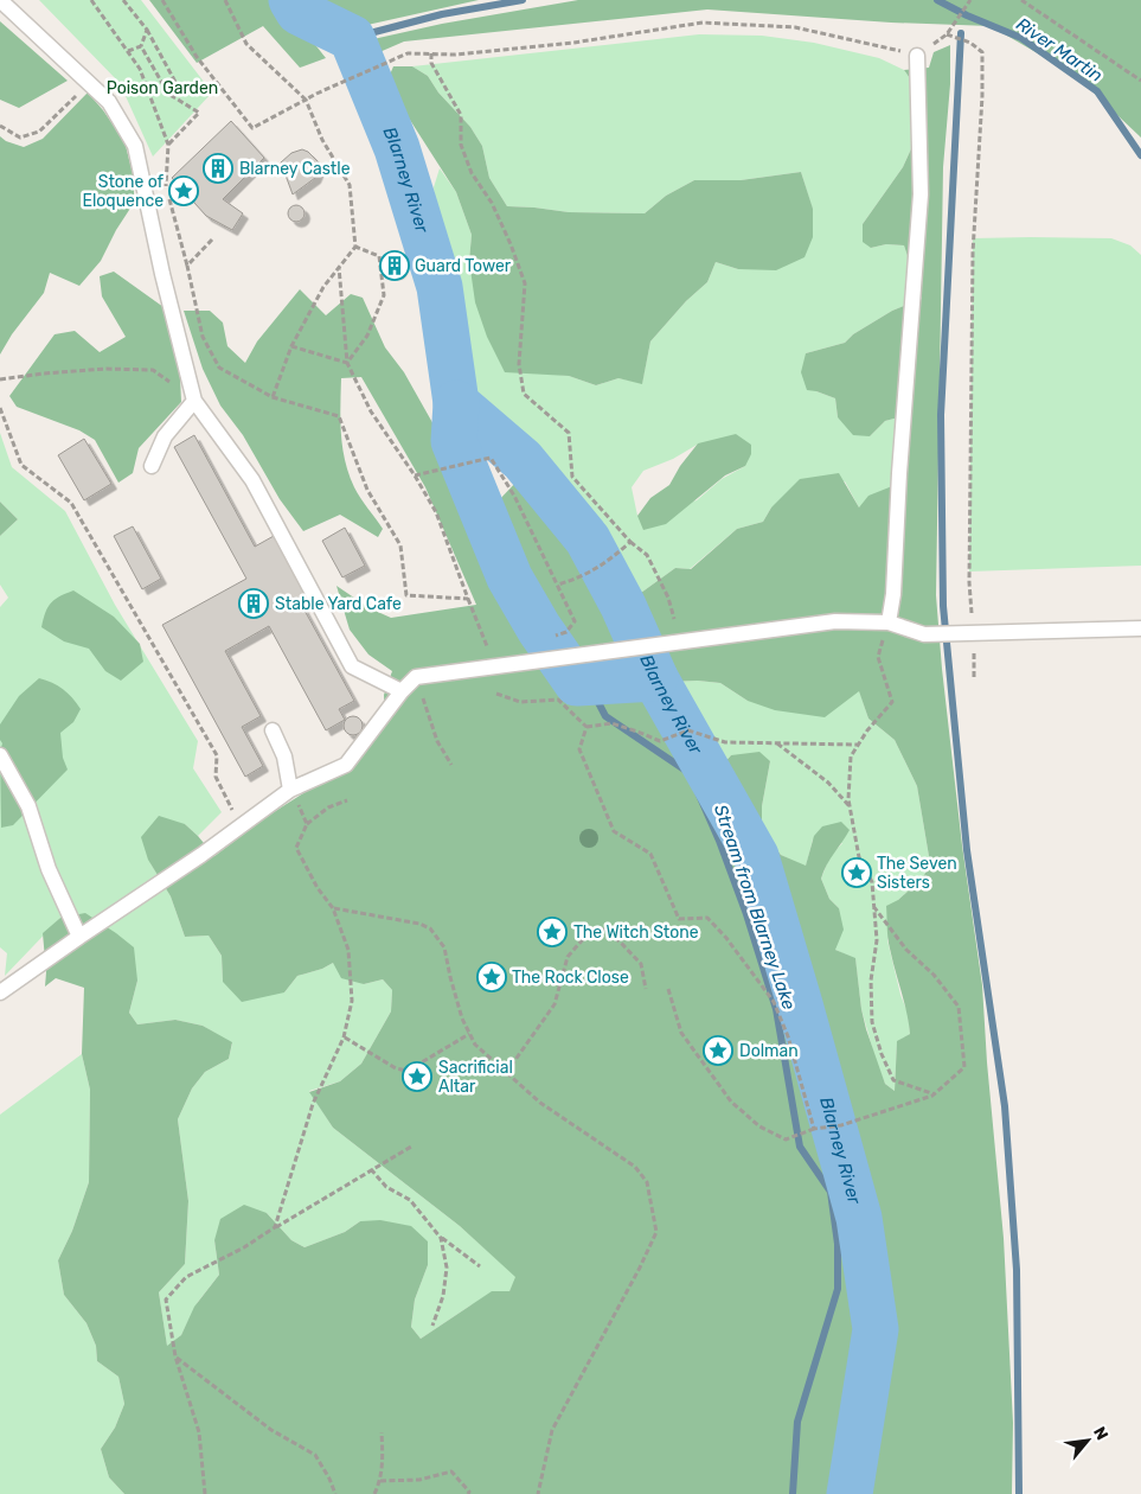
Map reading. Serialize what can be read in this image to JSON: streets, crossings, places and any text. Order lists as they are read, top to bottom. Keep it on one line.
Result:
{"water":["River Martin","Blarney River","Stream from Blarney Lake"],"parks":["Poison Garden"],"places":{"building":["Blarney Castle","Guard Tower","Stable Yard Cafe"],"place":["Stone of Eloquence","The Seven Sisters","The Witch Stone","The Rock Close","Dolman","Sacrificial Altar"]},"north":"top right"}
